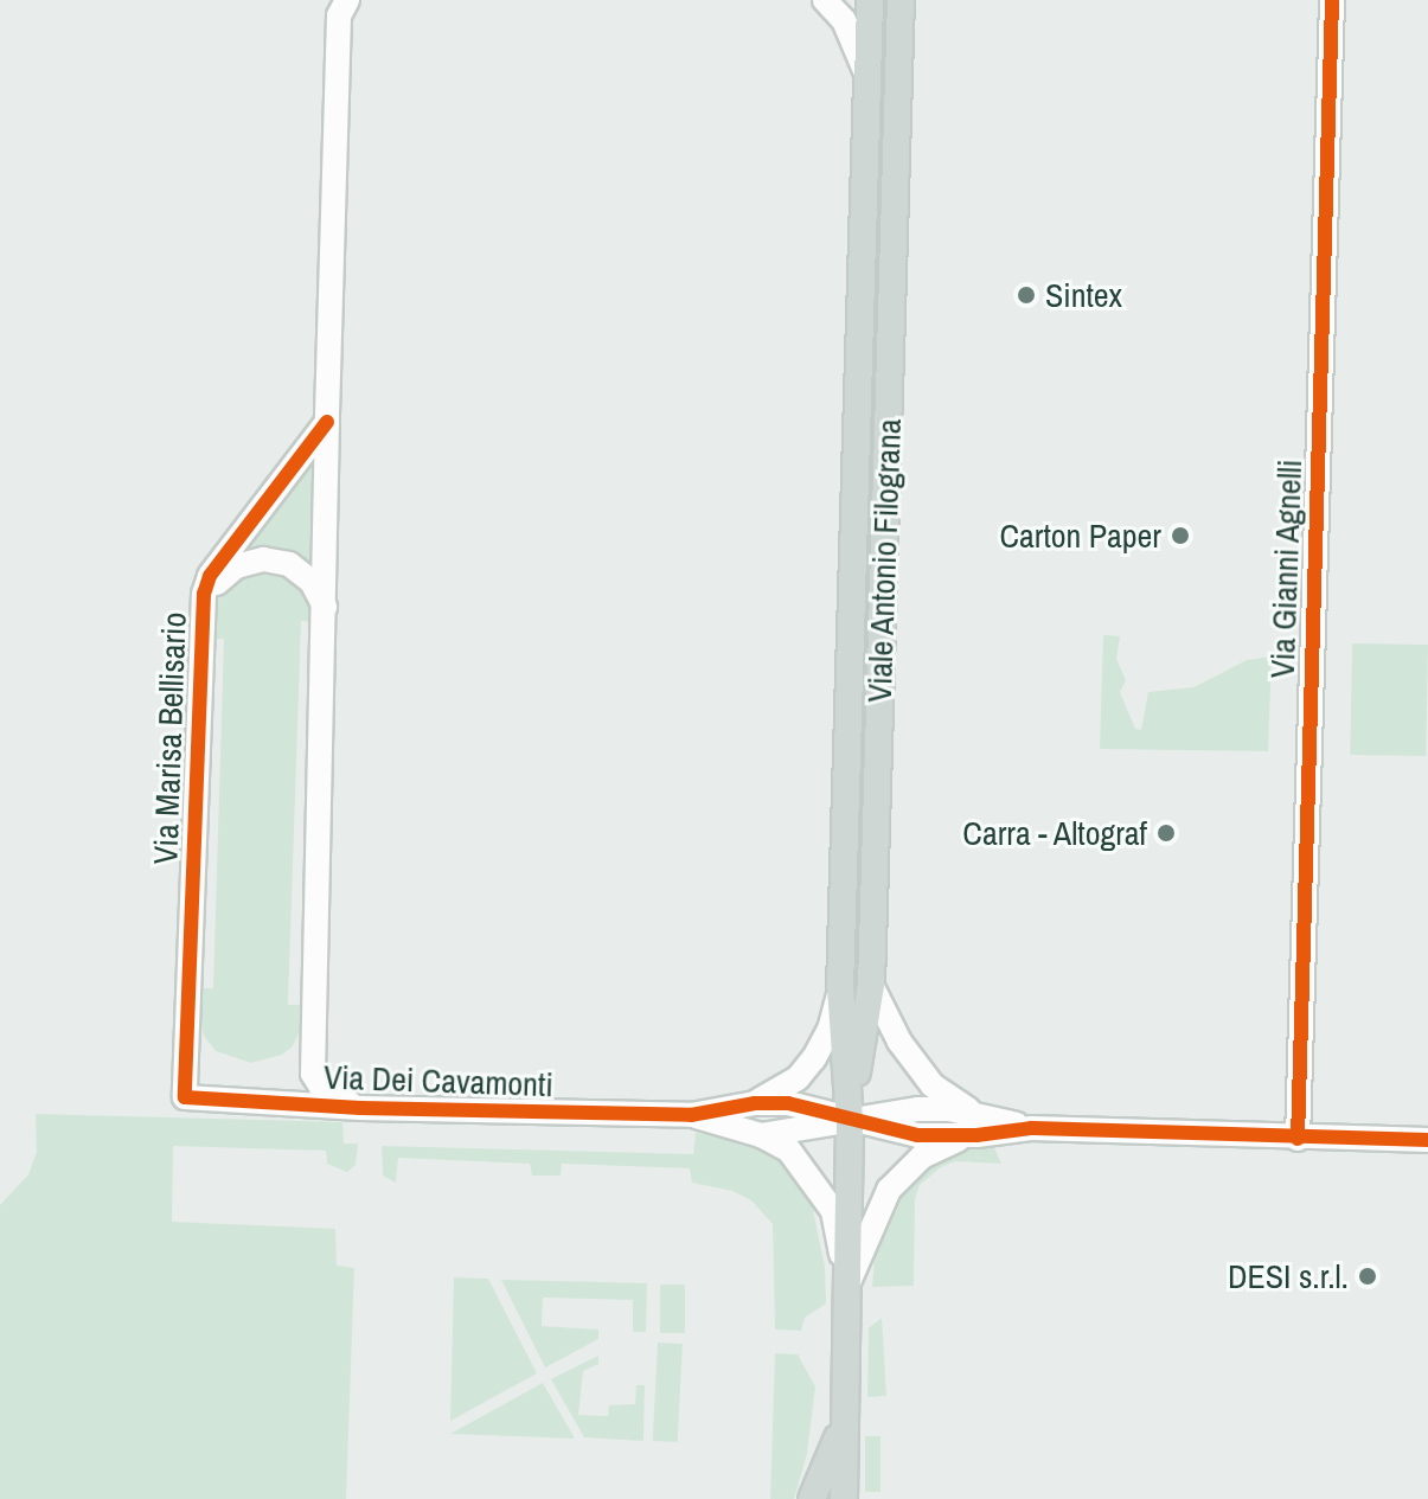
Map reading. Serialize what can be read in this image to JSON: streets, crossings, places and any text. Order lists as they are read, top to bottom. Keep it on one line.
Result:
{"streets":{"main road":["Viale Antonio Filograna"],"street":["Via Gianni Agnelli","Via Marisa Bellisario","Via Dei Cavamonti"]},"crossings":[["Via Marisa Bellisario","Via Dei Cavamonti"]],"places":["Sintex","Carton Paper","Carra - Altograf","DESI s.r.l."]}
